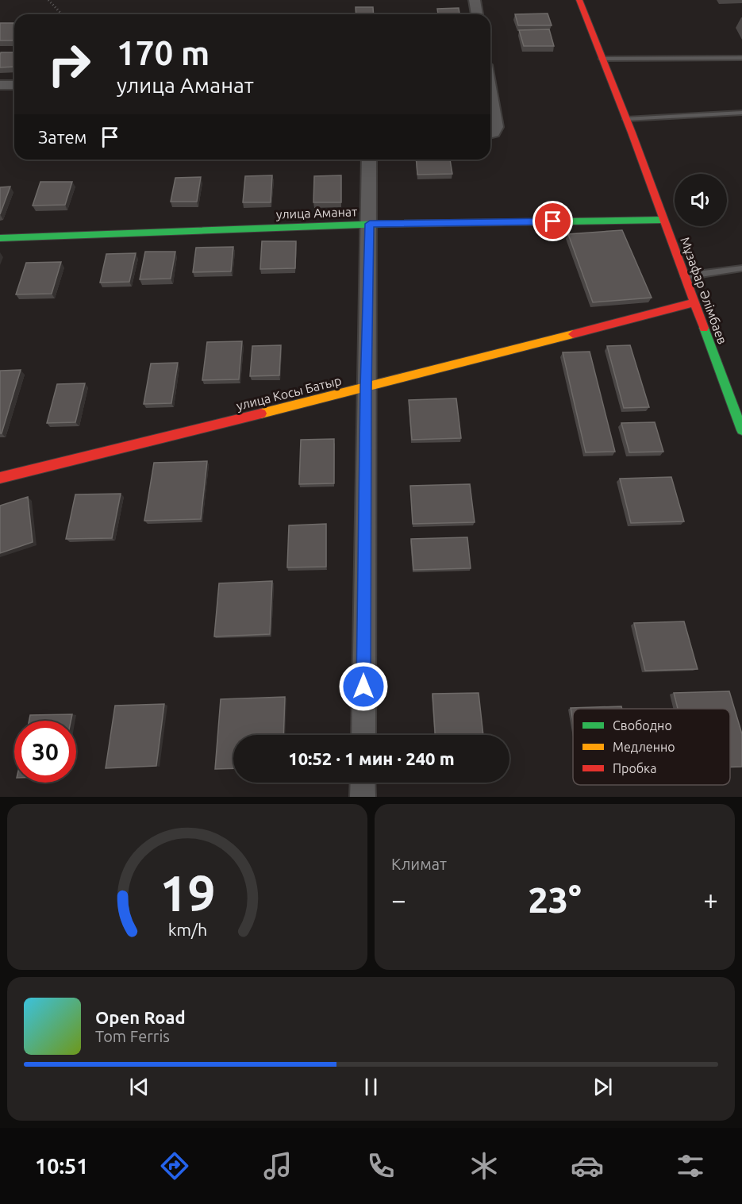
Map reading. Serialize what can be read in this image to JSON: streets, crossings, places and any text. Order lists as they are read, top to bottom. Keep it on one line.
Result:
{"streets":{"street":["улица Аманат","Мұзафар Әлімбаев","улица Косы Батыр"]},"crossings":[["улица Аманат","Мұзафар Әлімбаев"],["Мұзафар Әлімбаев","улица Косы Батыр"]],"legend":["Свободно","Медленно","Пробка"],"page":{"turn":["170 m","улица Аманат"],"then":"Затем","limit":"30","trip":"10:52 · 1 мин · 240 m","tile":"Климат","heat":["−","23°","+"],"song":["Open Road","Tom Ferris"],"tabs":"10:51","gauge":["19","km/h"]}}
